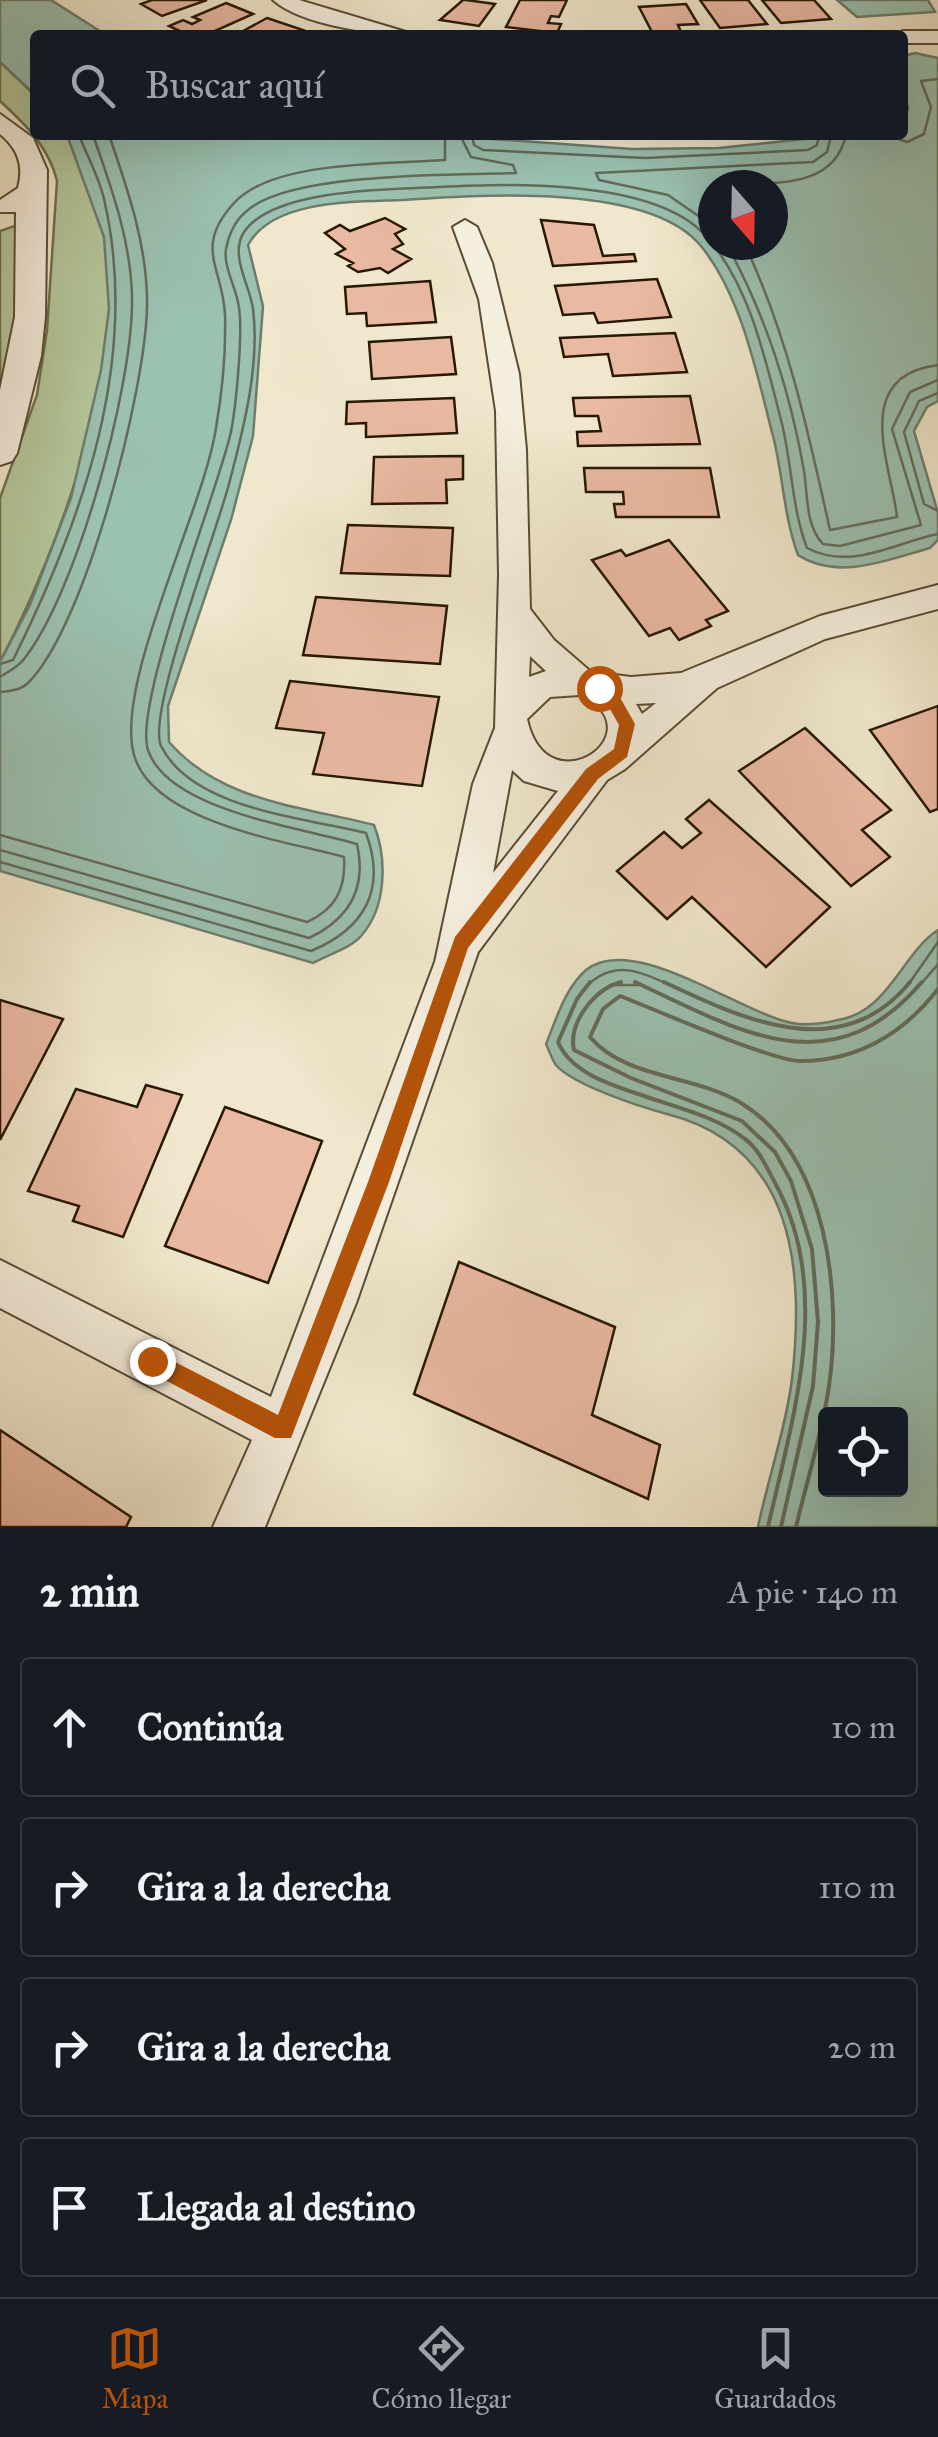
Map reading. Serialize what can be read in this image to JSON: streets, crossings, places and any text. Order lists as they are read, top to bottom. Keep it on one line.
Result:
{"north":"bottom","page":{"search":"Buscar aquí","heading":["2 min","A pie · 140 m"],"list":[["Continúa","10 m"],["Gira a la derecha","110 m"],["Gira a la derecha","20 m"],"Llegada al destino"],"nav":["Mapa","Cómo llegar","Guardados"]}}
